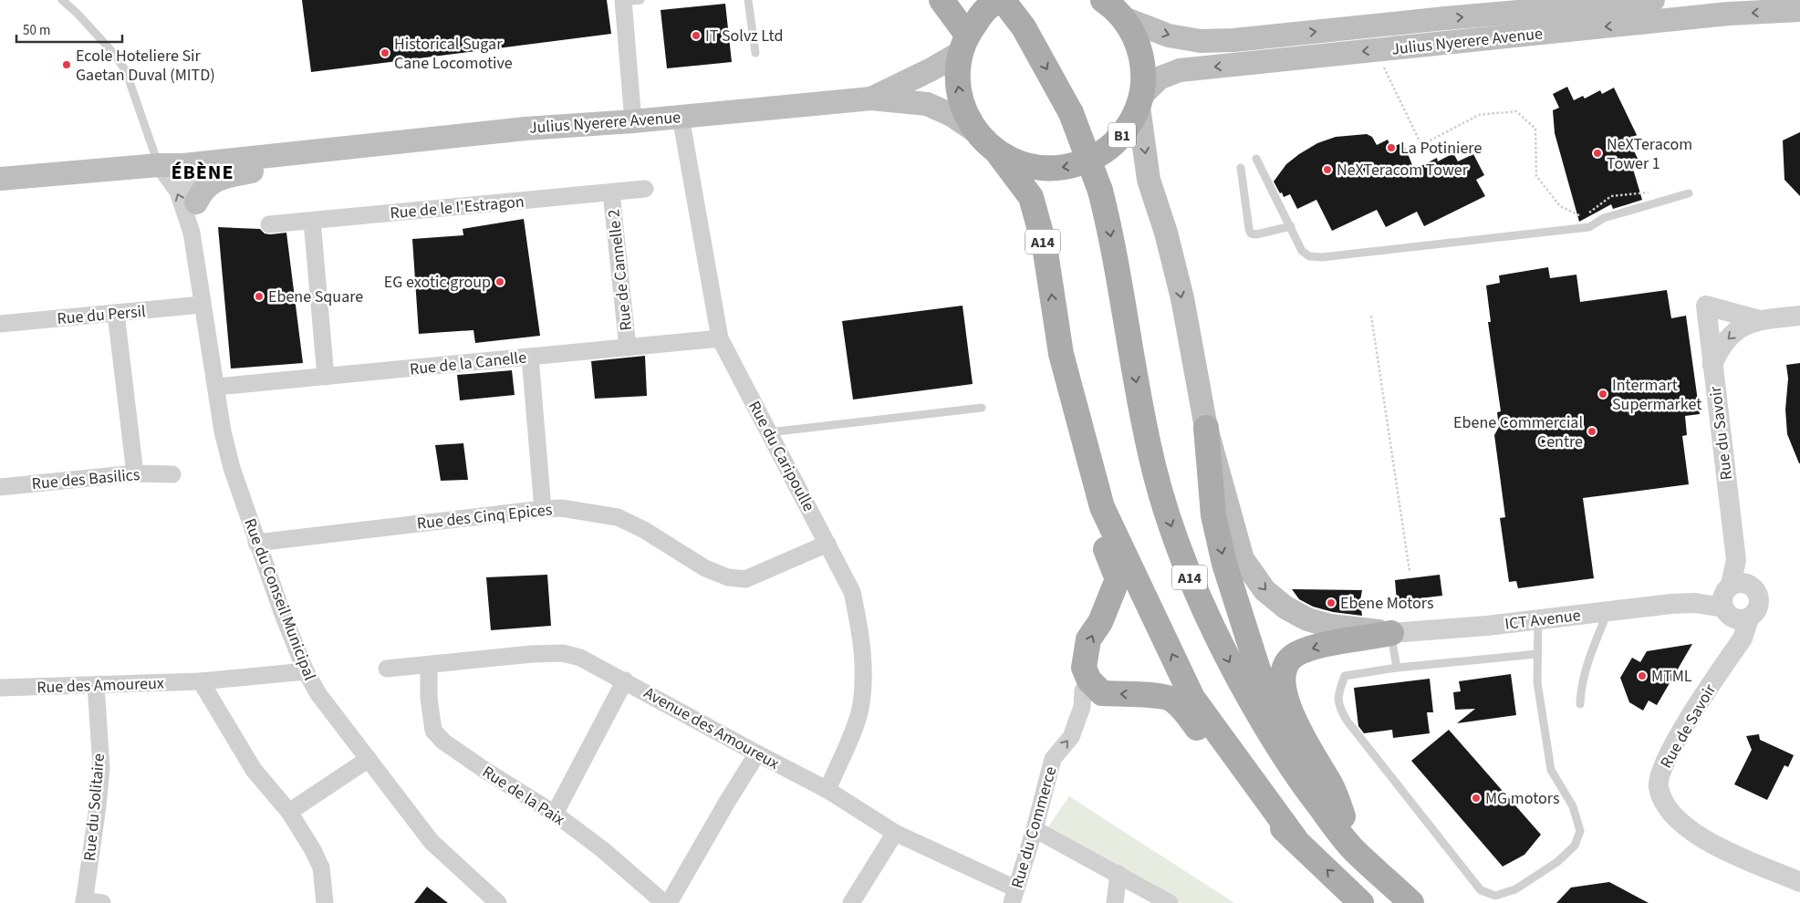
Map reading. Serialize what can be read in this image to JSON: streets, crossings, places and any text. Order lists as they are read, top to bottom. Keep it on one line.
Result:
{"streets":{"main road":["Julius Nyerere Avenue","B1","A14"],"street":["Rue de le I'Estragon","Rue de Cannelle 2","Rue du Persil","Rue de la Canelle","Rue du Savoir","Rue du Caripoulle","Rue des Basilics","Rue des Cinq Epices","Rue du Conseil Municipal","ICT Avenue","Rue des Amoureux","Rue de Savoir","Avenue des Amoureux","Rue de la Paix","Rue du Solitaire","Rue du Commerce"]},"crossings":[["Julius Nyerere Avenue","A14"],["Julius Nyerere Avenue","Rue du Caripoulle"],["Rue de le I'Estragon","Rue de Cannelle 2"],["Rue de Cannelle 2","Rue de la Canelle"],["Rue du Persil","Rue du Conseil Municipal"],["Rue de la Canelle","Rue du Caripoulle"],["Rue de la Canelle","Rue du Conseil Municipal"],["Rue du Savoir","ICT Avenue"],["Rue du Savoir","Rue de Savoir"],["Rue du Caripoulle","Rue des Cinq Epices"],["Rue du Caripoulle","Avenue des Amoureux"],["Rue des Cinq Epices","Rue du Conseil Municipal"],["ICT Avenue","Rue de Savoir"],["Rue des Amoureux","Rue du Solitaire"],["Avenue des Amoureux","Rue de la Paix"],["Avenue des Amoureux","Rue du Commerce"]],"one_way":["Rue du Commerce"],"districts":["ÉBÈNE"],"places":["IT Solvz Ltd","Historical Sugar Cane Locomotive","Ecole Hoteliere Sir Gaetan Duval (MITD)","La Potiniere","NeXTeracom Tower 1","NeXTeracom Tower","EG exotic group","Ebene Square","Intermart Supermarket","Ebene Commercial Centre","Ebene Motors","MTML","MG motors"],"scale_bar":"50 m"}
